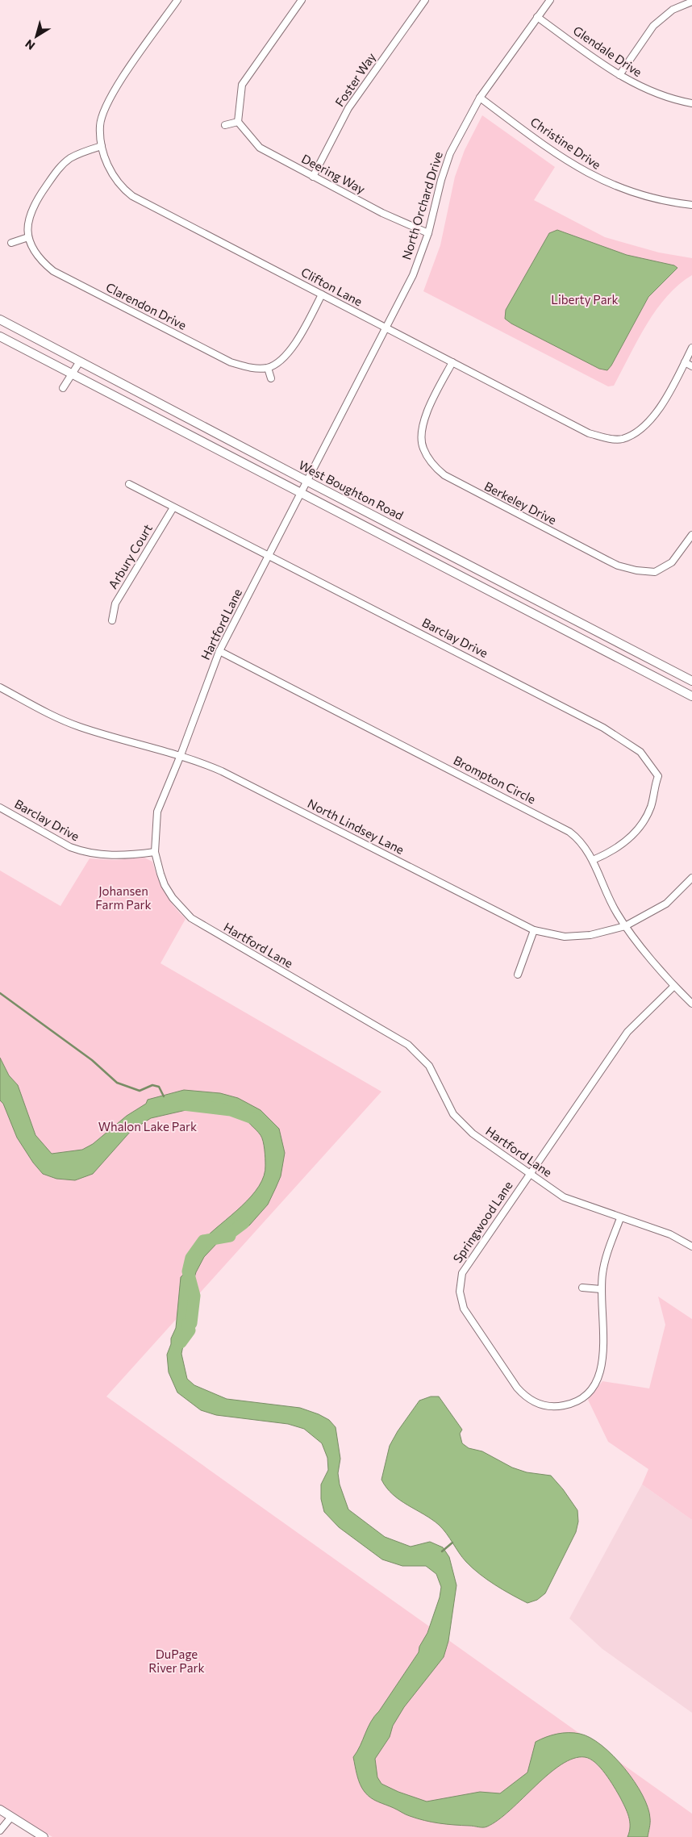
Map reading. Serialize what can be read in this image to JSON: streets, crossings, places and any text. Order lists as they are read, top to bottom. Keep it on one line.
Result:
{"streets":{"main road":["West Boughton Road"],"street":["Glendale Drive","Foster Way","Christine Drive","Deering Way","North Orchard Drive","Clifton Lane","Clarendon Drive","Berkeley Drive","Arbury Court","Hartford Lane","Barclay Drive","Brompton Circle","North Lindsey Lane","Springwood Lane"]},"crossings":[["Glendale Drive","North Orchard Drive"],["Foster Way","Deering Way"],["Christine Drive","North Orchard Drive"],["Deering Way","North Orchard Drive"],["North Orchard Drive","Clifton Lane"],["North Orchard Drive","West Boughton Road"],["North Orchard Drive","Hartford Lane"],["Clifton Lane","Berkeley Drive"],["West Boughton Road","Hartford Lane"],["Arbury Court","Barclay Drive"],["Hartford Lane","Barclay Drive"],["Hartford Lane","Brompton Circle"],["Hartford Lane","North Lindsey Lane"],["Hartford Lane","Springwood Lane"],["Barclay Drive","Brompton Circle"],["Brompton Circle","North Lindsey Lane"],["Brompton Circle","Springwood Lane"]],"parks":["Liberty Park","Johansen Farm Park","Whalon Lake Park","DuPage River Park"],"north":"bottom left"}
